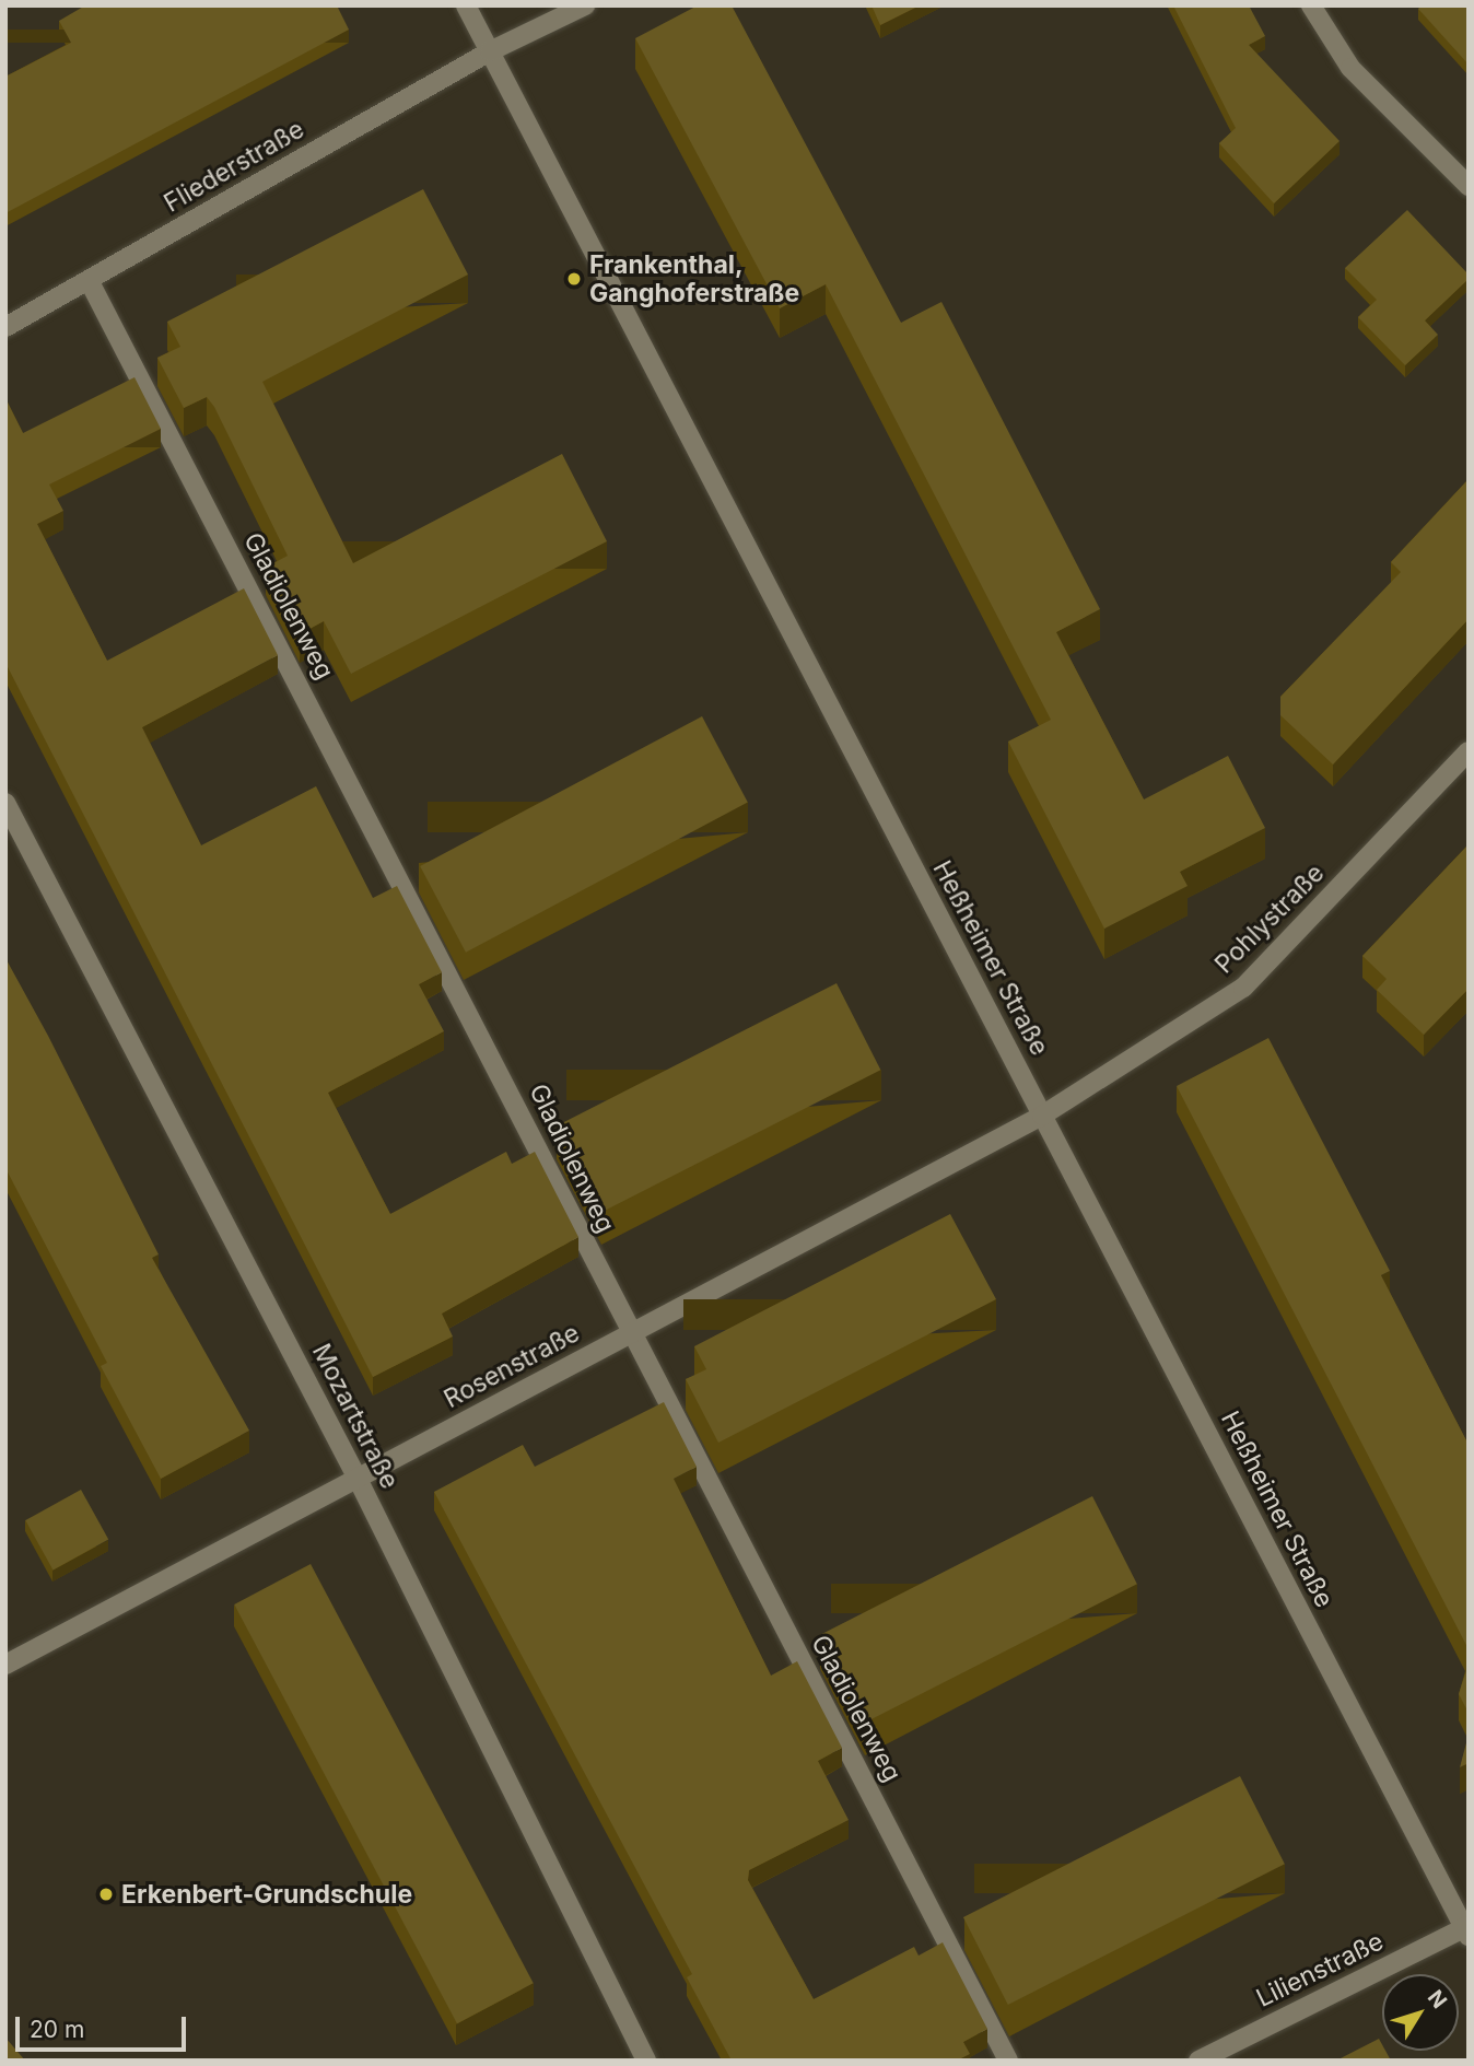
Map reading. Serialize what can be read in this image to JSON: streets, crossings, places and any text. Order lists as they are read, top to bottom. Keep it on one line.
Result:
{"streets":{"street":["Fliederstraße","Gladiolenweg","Pohlystraße","Heßheimer Straße","Rosenstraße","Mozartstraße","Lilienstraße"]},"crossings":[["Fliederstraße","Gladiolenweg"],["Fliederstraße","Heßheimer Straße"],["Gladiolenweg","Rosenstraße"],["Pohlystraße","Heßheimer Straße"],["Pohlystraße","Rosenstraße"],["Heßheimer Straße","Rosenstraße"],["Heßheimer Straße","Lilienstraße"],["Rosenstraße","Mozartstraße"]],"places":["Frankenthal, Ganghoferstraße","Erkenbert-Grundschule"],"scale_bar":"20 m","north":"top right"}
